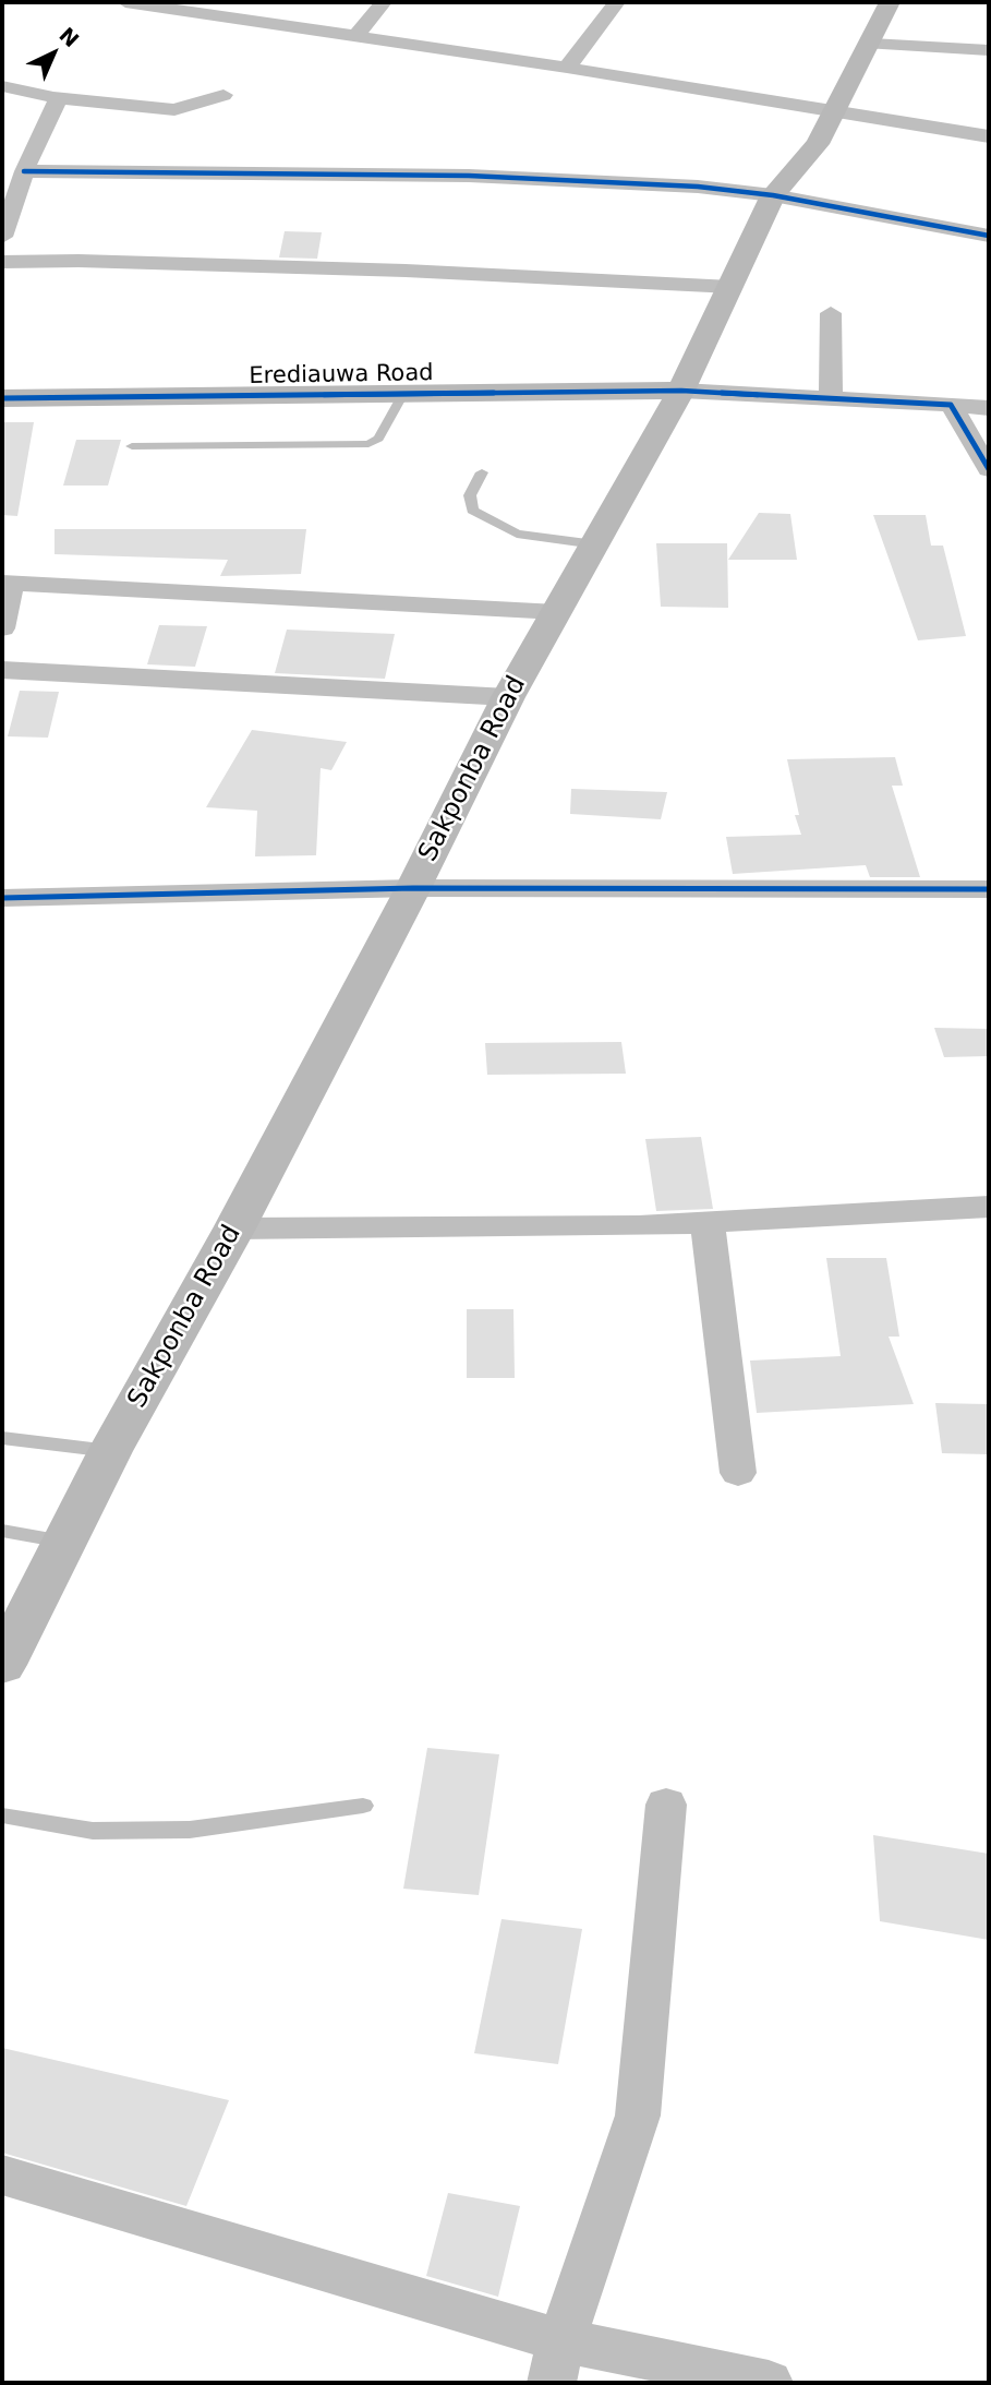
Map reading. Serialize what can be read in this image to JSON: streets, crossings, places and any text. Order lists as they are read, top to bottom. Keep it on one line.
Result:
{"streets":{"main road":["Erediauwa Road","Sakponba Road"]},"crossings":[["Erediauwa Road","Sakponba Road"]],"north":"top right"}
